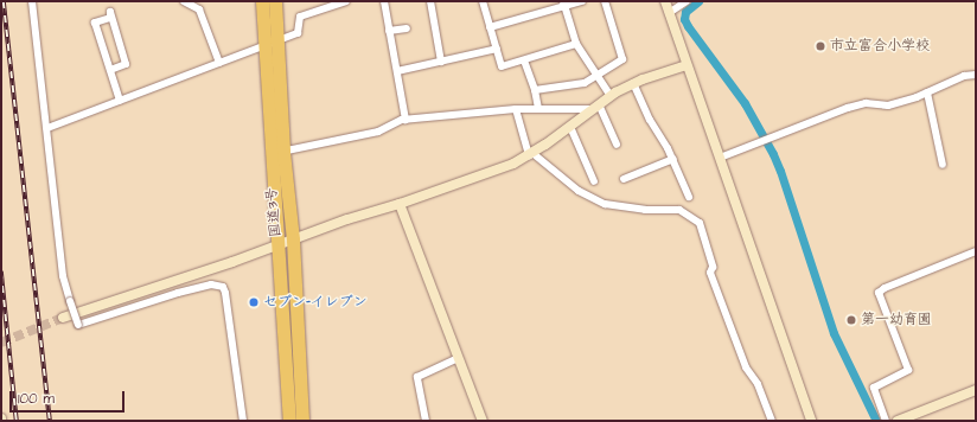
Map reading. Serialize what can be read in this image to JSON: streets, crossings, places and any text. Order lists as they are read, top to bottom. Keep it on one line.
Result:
{"streets":{"highway":["国道3号"]},"places":["市立富合小学校","セブン-イレブン","第一幼育園"],"scale_bar":"100 m"}
